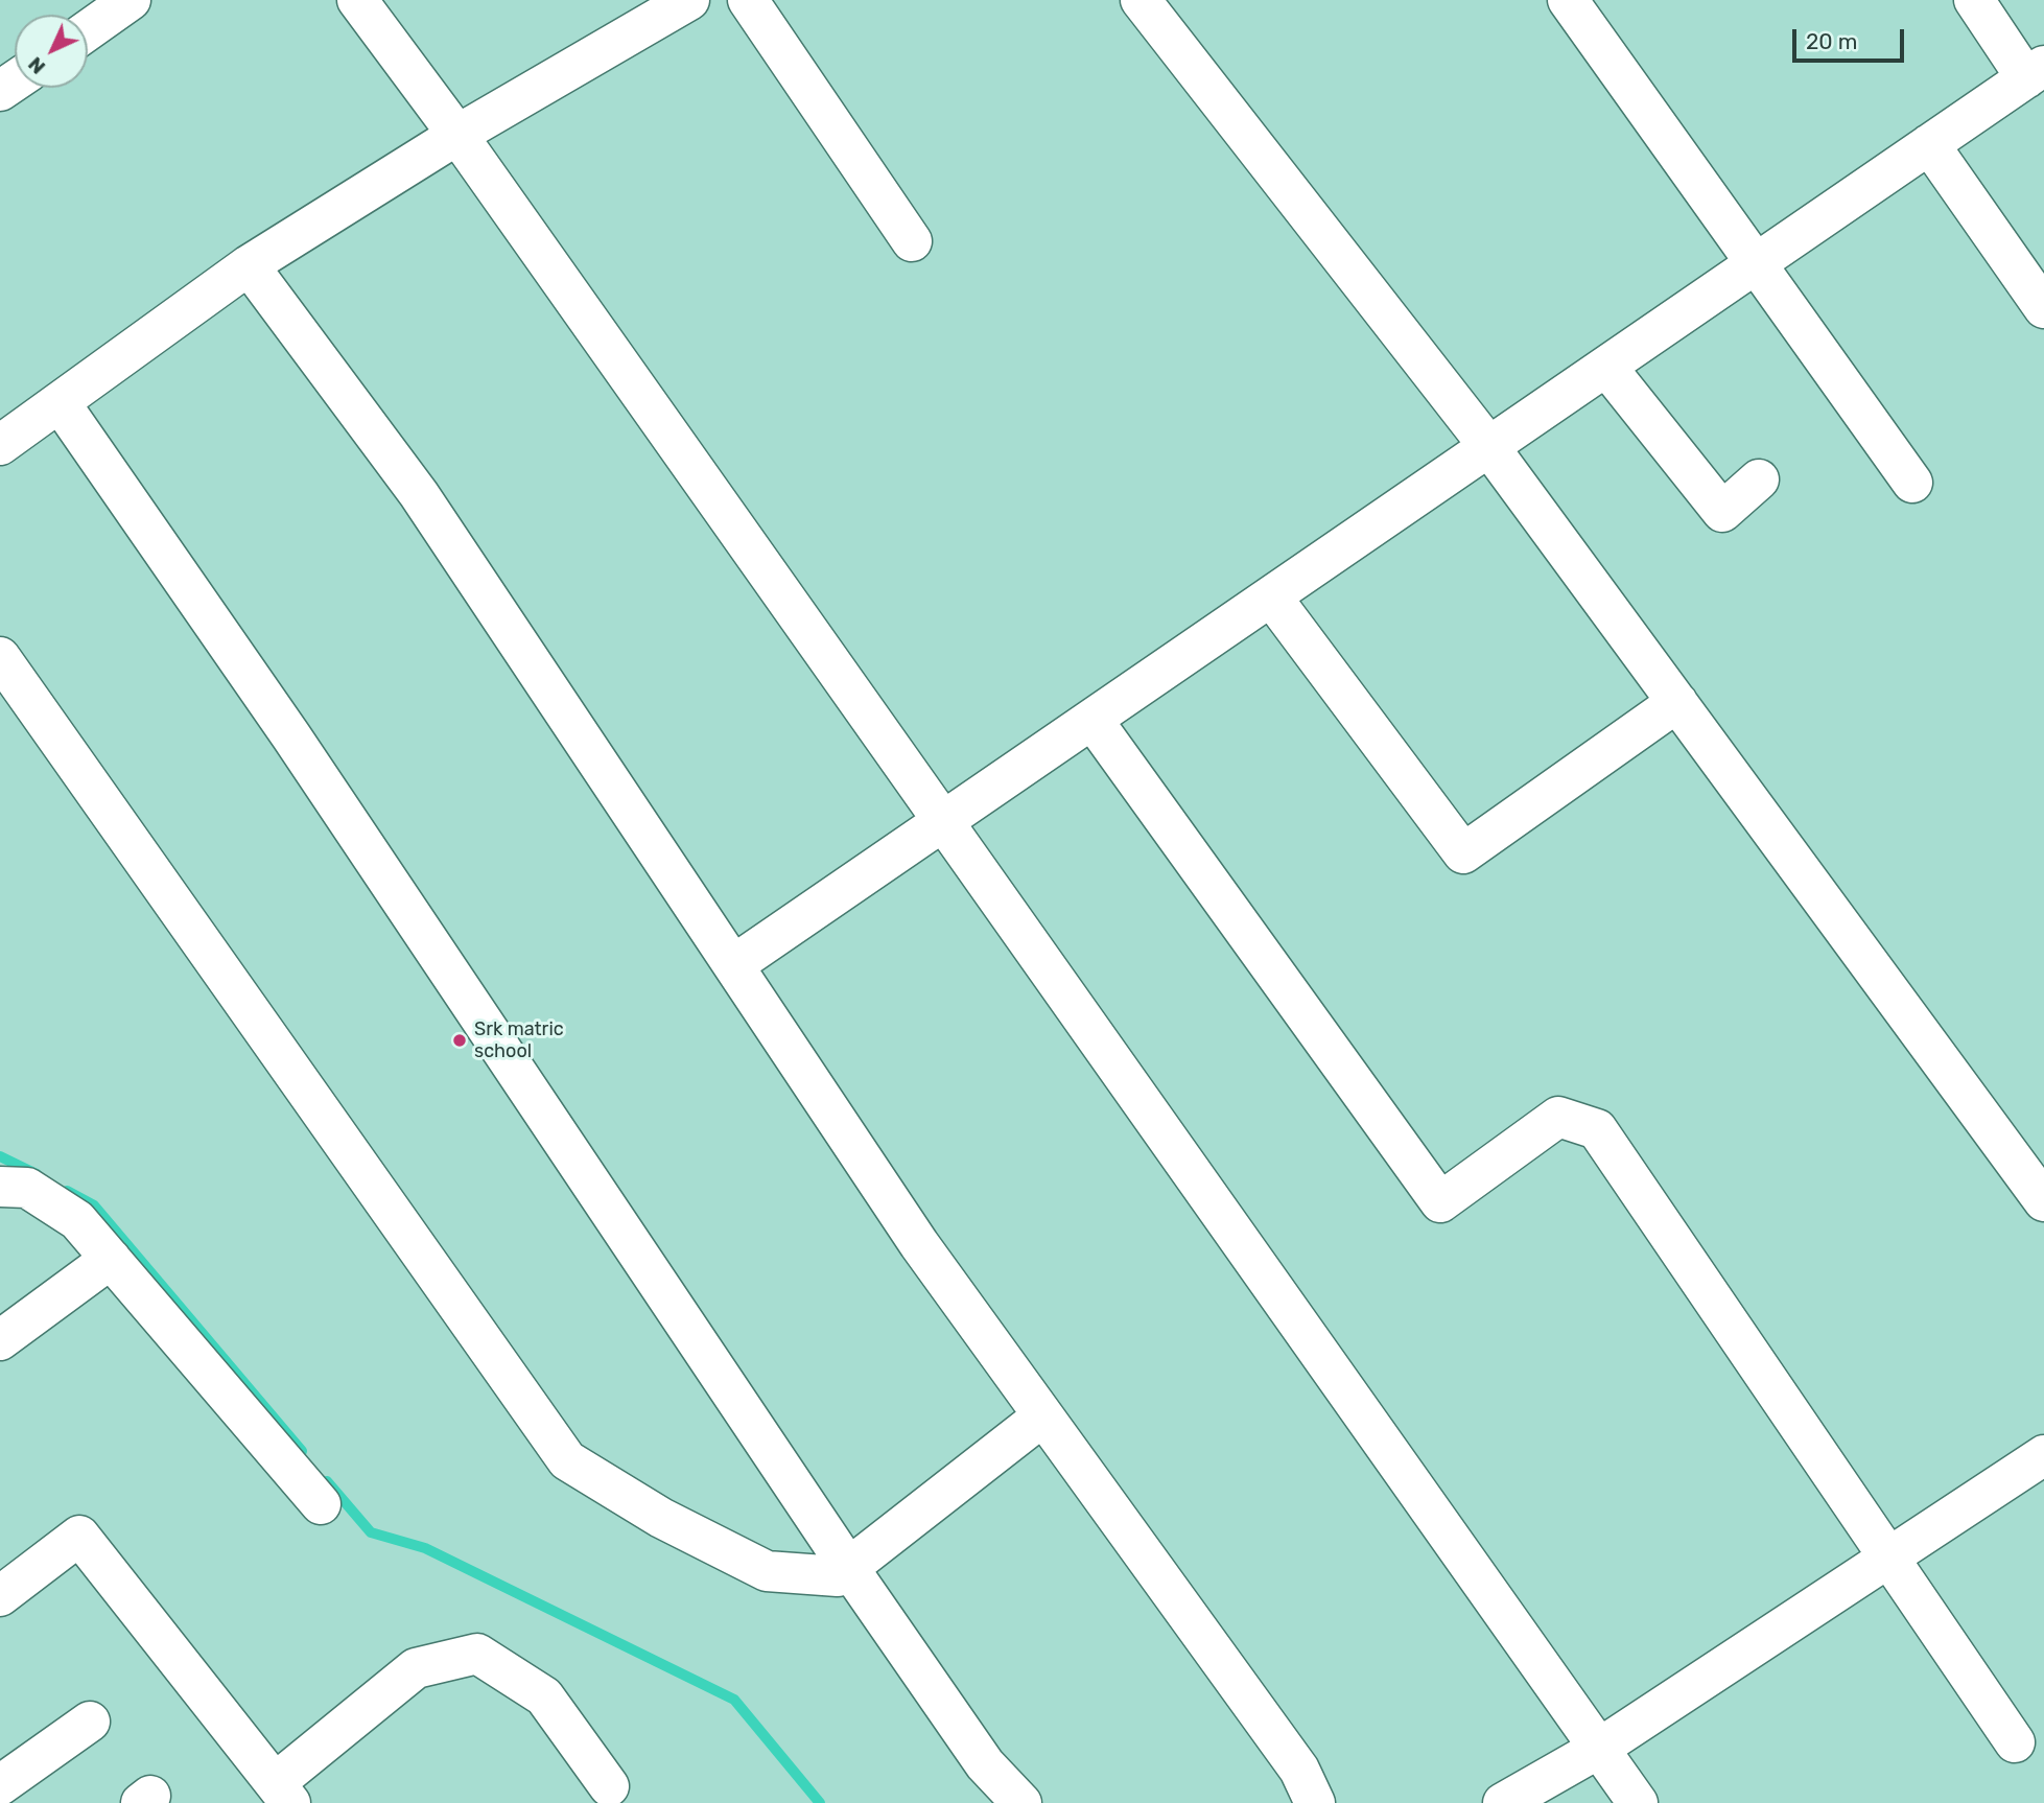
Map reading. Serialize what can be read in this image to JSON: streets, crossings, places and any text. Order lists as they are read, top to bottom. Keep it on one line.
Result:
{"places":["Srk matric school"],"scale_bar":"20 m","north":"bottom left"}
